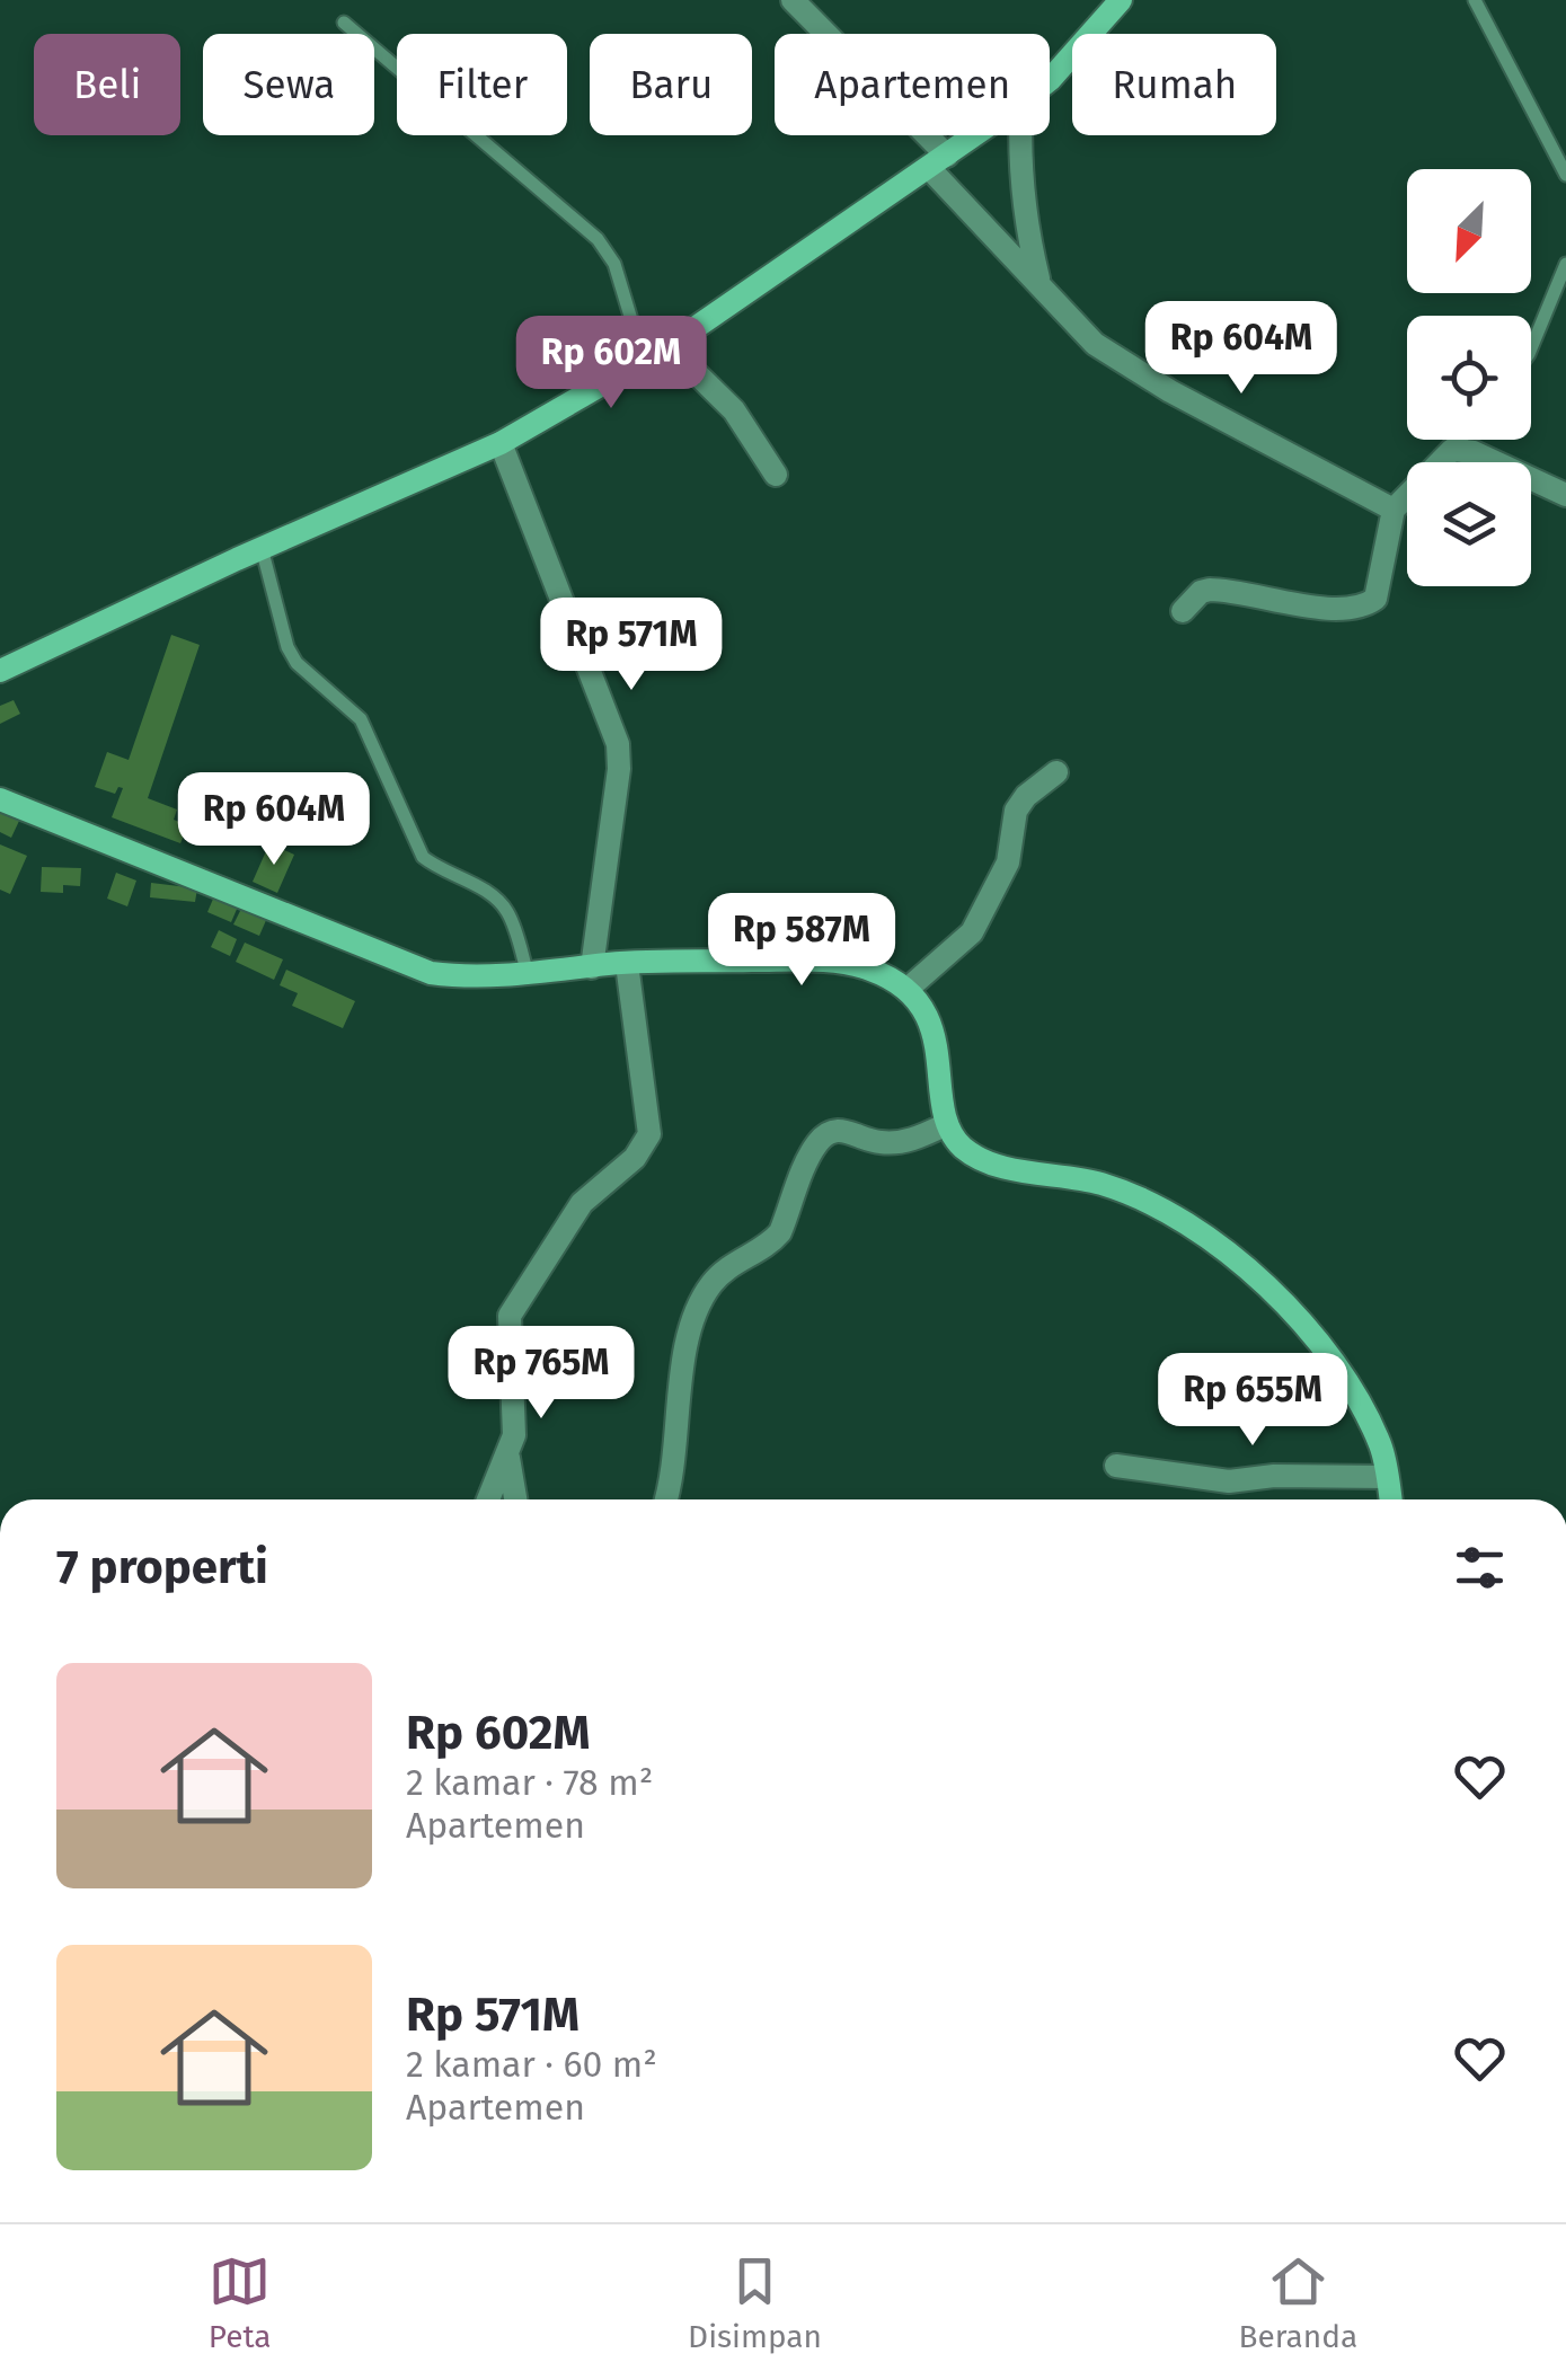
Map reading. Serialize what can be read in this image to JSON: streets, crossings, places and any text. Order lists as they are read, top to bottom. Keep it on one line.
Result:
{"north":"bottom left","page":{"chip":["Beli","Sewa","Filter","Baru","Apartemen","Rumah"],"price":["Rp 604M","Rp 602M","Rp 571M","Rp 604M","Rp 587M","Rp 765M","Rp 655M"],"heading":"7 properti","list":[{"name":"Rp 602M","note":"2 kamar · 78 m² · Apartemen"},{"name":"Rp 571M","note":"2 kamar · 60 m² · Apartemen"}],"tabs":["Peta","Disimpan","Beranda"]}}
